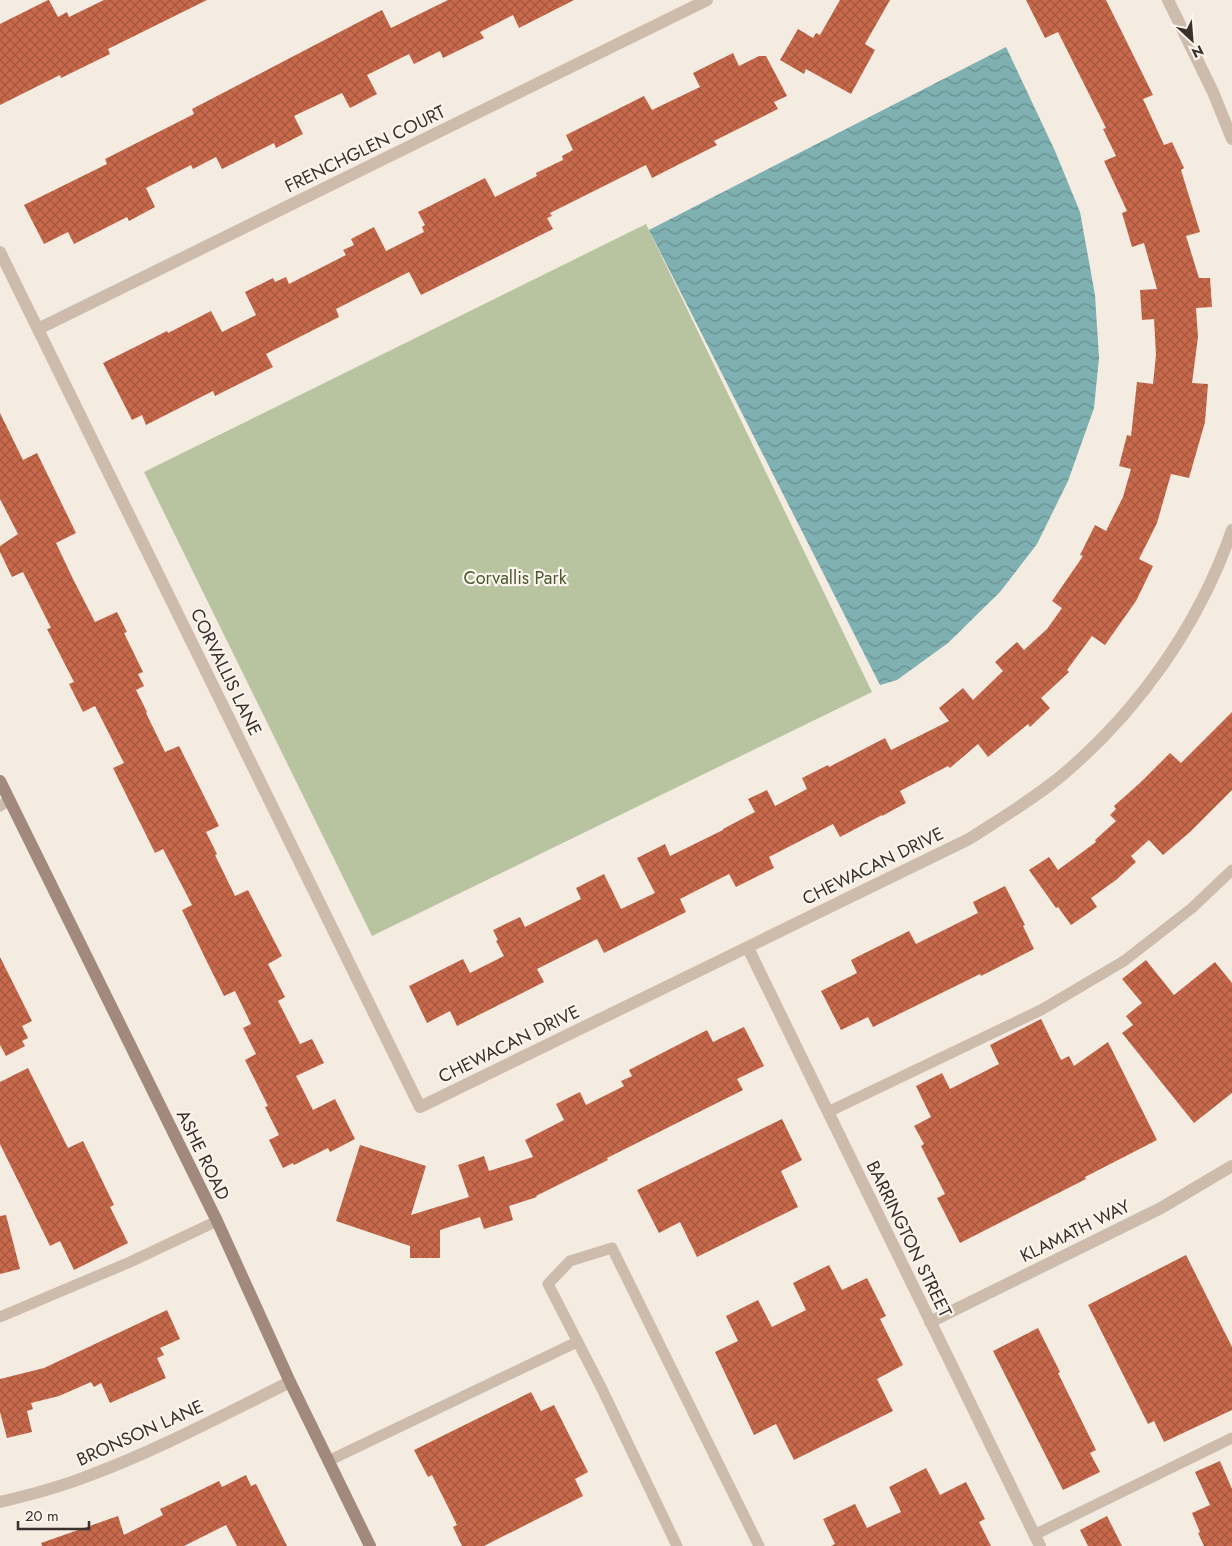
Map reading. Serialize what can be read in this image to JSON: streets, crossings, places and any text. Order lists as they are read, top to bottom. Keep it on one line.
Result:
{"streets":{"street":["FRENCHGLEN COURT","CORVALLIS LANE","CHEWACAN DRIVE","ASHE ROAD","KLAMATH WAY","BARRINGTON STREET","BRONSON LANE"]},"crossings":[["FRENCHGLEN COURT","CORVALLIS LANE"],["CORVALLIS LANE","CHEWACAN DRIVE"],["CHEWACAN DRIVE","BARRINGTON STREET"],["ASHE ROAD","BRONSON LANE"],["KLAMATH WAY","BARRINGTON STREET"]],"parks":["Corvallis Park"],"scale_bar":"20 m","north":"bottom right"}
